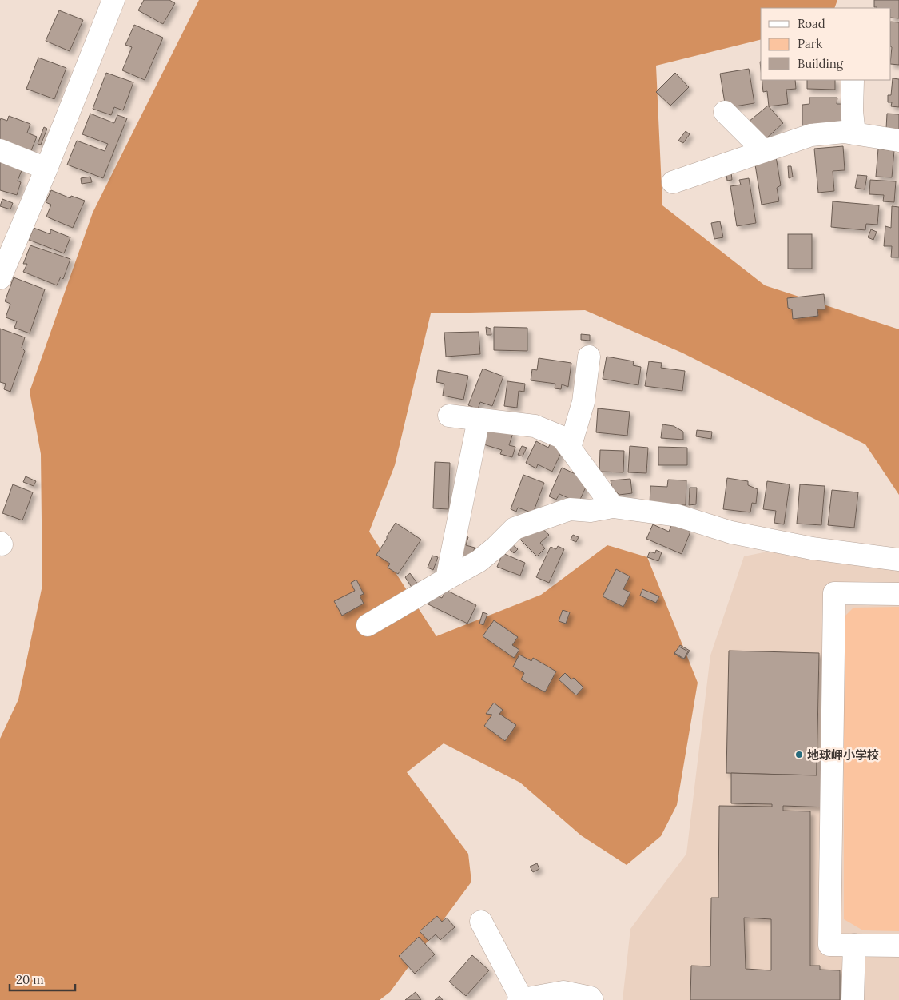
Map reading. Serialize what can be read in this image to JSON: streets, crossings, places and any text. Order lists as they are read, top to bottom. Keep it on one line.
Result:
{"places":["地球岬小学校"],"legend":["Road","Park","Building"],"scale_bar":"20 m"}
